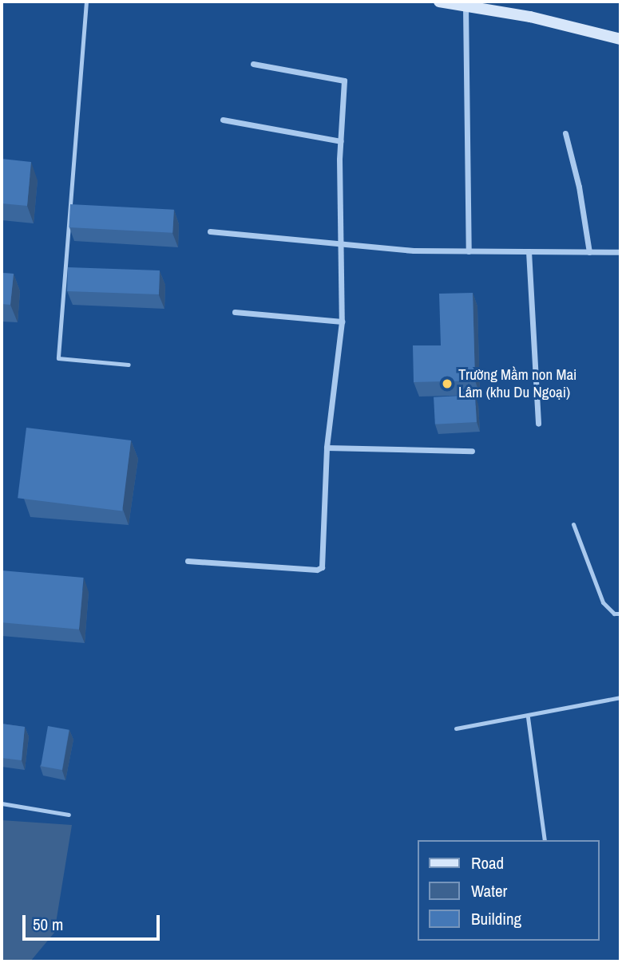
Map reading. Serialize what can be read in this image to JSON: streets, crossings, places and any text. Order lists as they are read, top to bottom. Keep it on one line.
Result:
{"places":["Trường Mầm non Mai Lâm (khu Du Ngoại)"],"legend":["Road","Water","Building"],"scale_bar":"50 m"}
